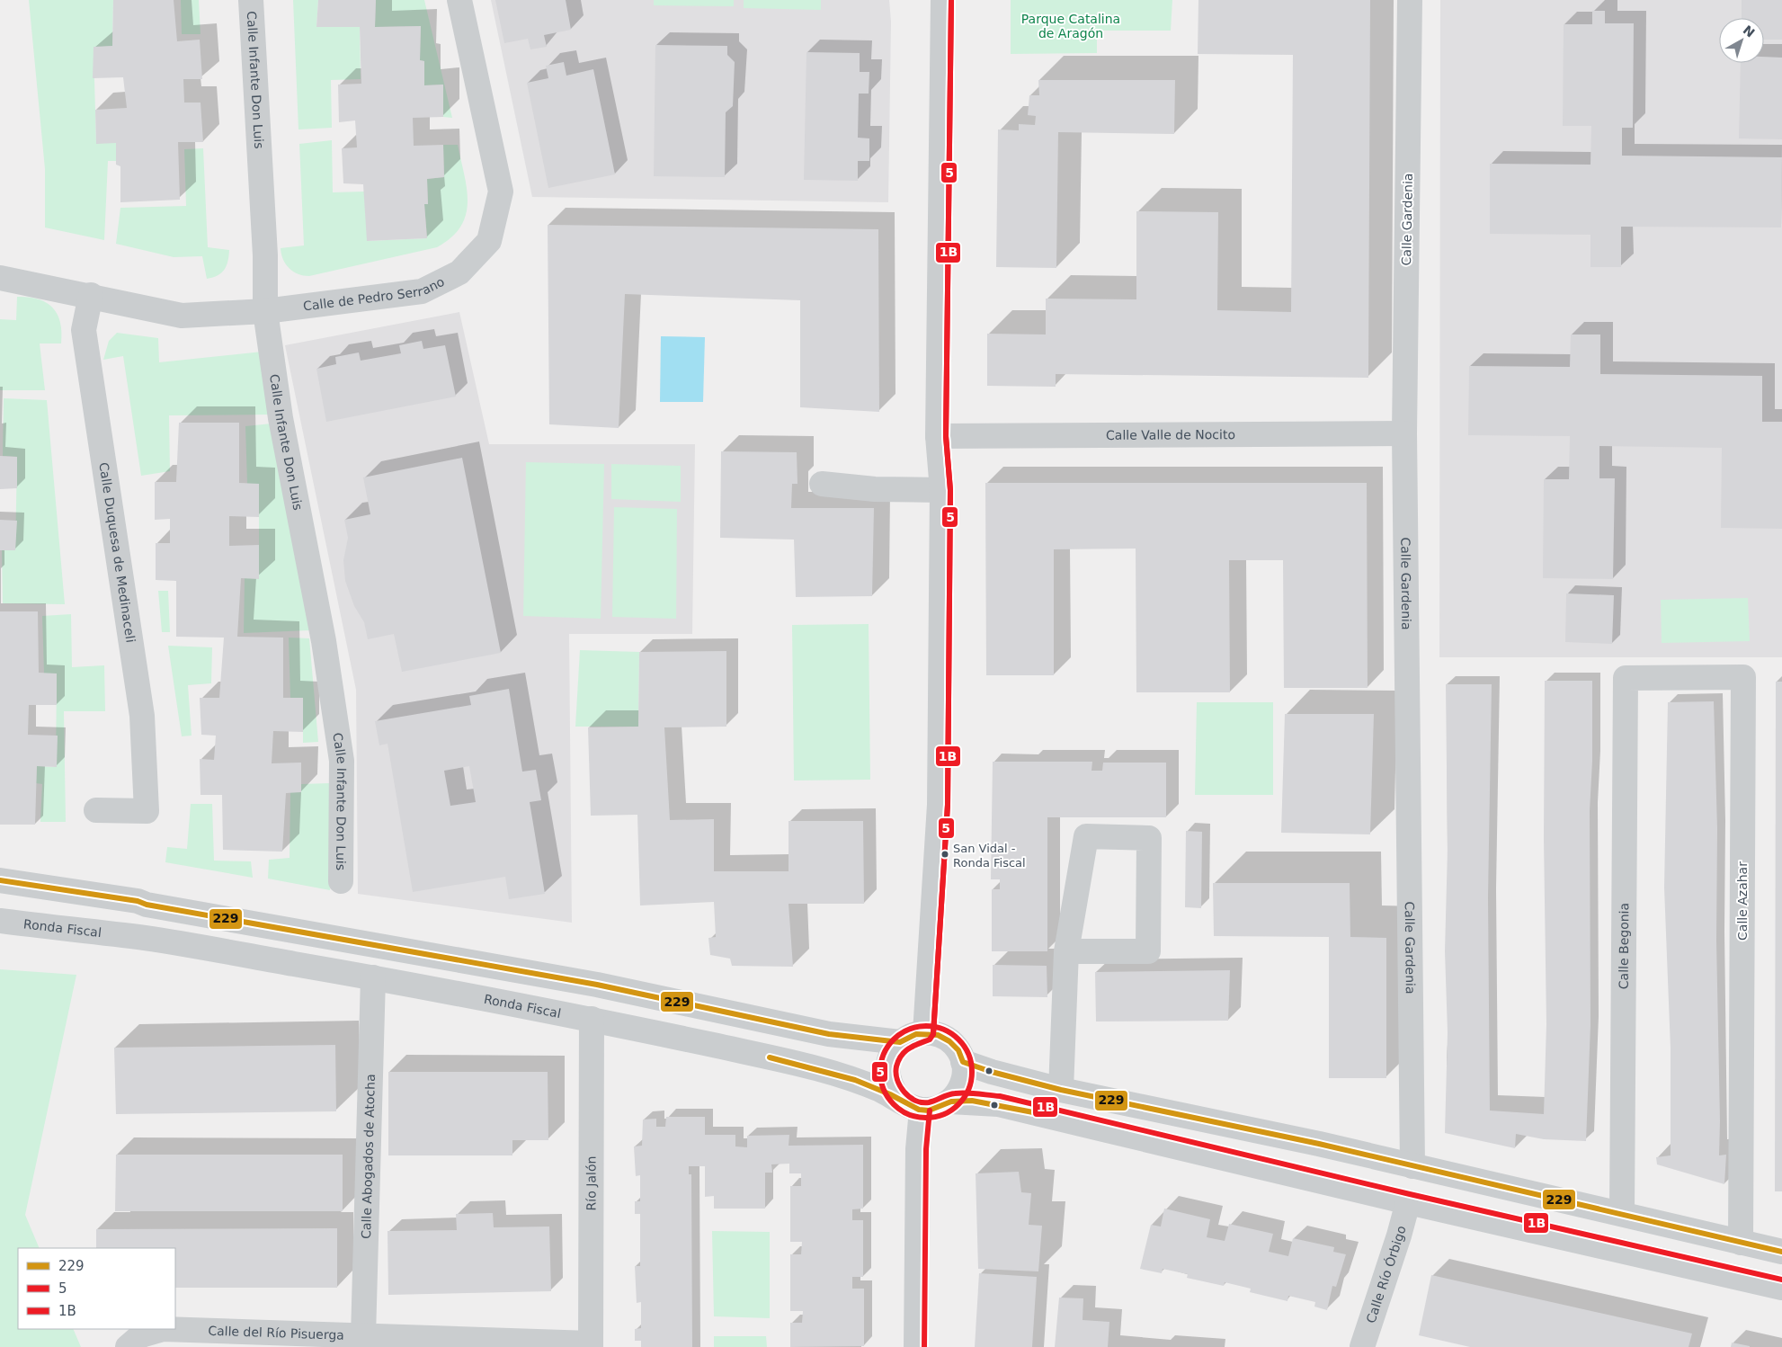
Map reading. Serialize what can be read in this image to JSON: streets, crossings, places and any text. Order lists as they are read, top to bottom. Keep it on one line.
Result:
{"streets":{"street":["Calle Infante Don Luis","Calle Gardenia","Calle de Pedro Serrano","Calle Valle de Nocito","Calle Duquesa de Medinaceli","Calle Azahar","Ronda Fiscal","Calle Begonia","Calle Abogados de Atocha","Río Jalón","Calle Río Órbigo","Calle del Río Pisuerga"]},"crossings":[["Calle Infante Don Luis","Calle de Pedro Serrano"],["Calle Gardenia","Calle Valle de Nocito"],["Calle de Pedro Serrano","Calle Duquesa de Medinaceli"],["Calle Azahar","Calle Begonia"],["Ronda Fiscal","Calle Abogados de Atocha"],["Ronda Fiscal","Río Jalón"],["Calle Abogados de Atocha","Calle del Río Pisuerga"],["Río Jalón","Calle del Río Pisuerga"]],"parks":["Parque Catalina de Aragón"],"places":["San Vidal - Ronda Fiscal"],"lines":["transit line 5","transit line 1B","transit line 229"],"legend":["229","5","1B"],"north":"top right"}
